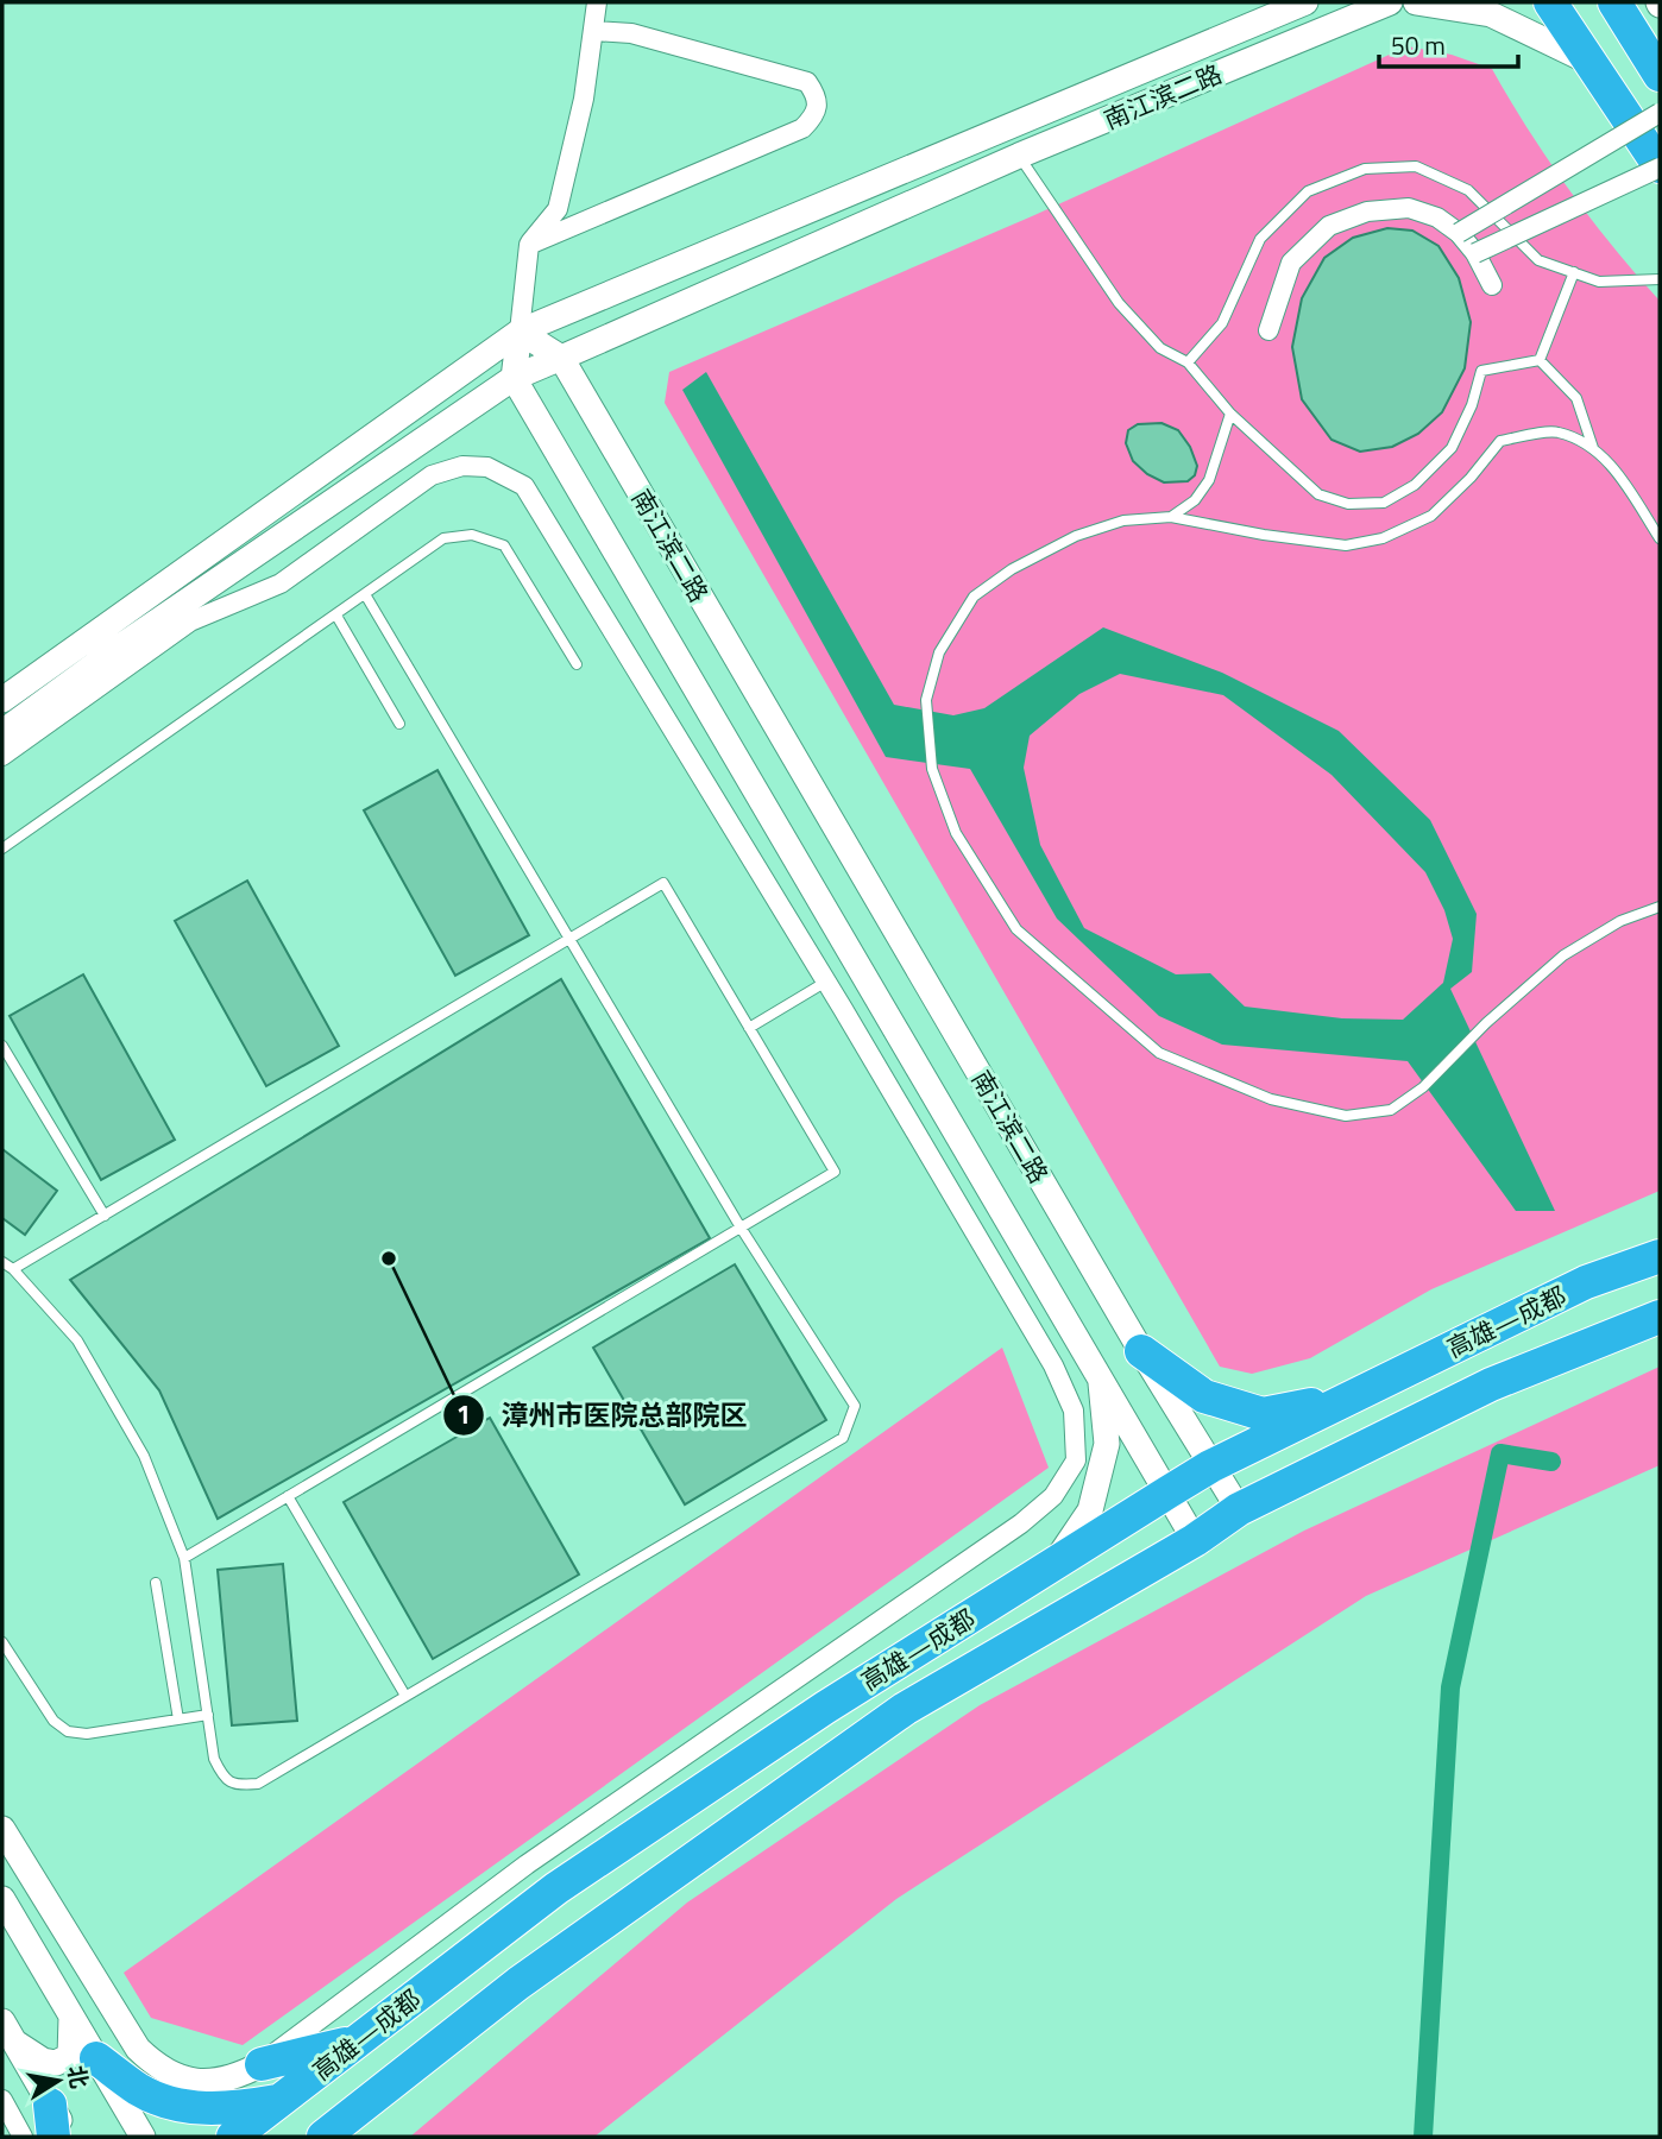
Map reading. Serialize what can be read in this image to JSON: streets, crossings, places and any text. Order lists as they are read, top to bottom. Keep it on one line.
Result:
{"streets":{"highway":["高雄—成都"],"street":["南江滨二路"]},"crossings":[["南江滨二路","高雄—成都"]],"places":["漳州市医院总部院区"],"scale_bar":"50 m","north":"right"}
